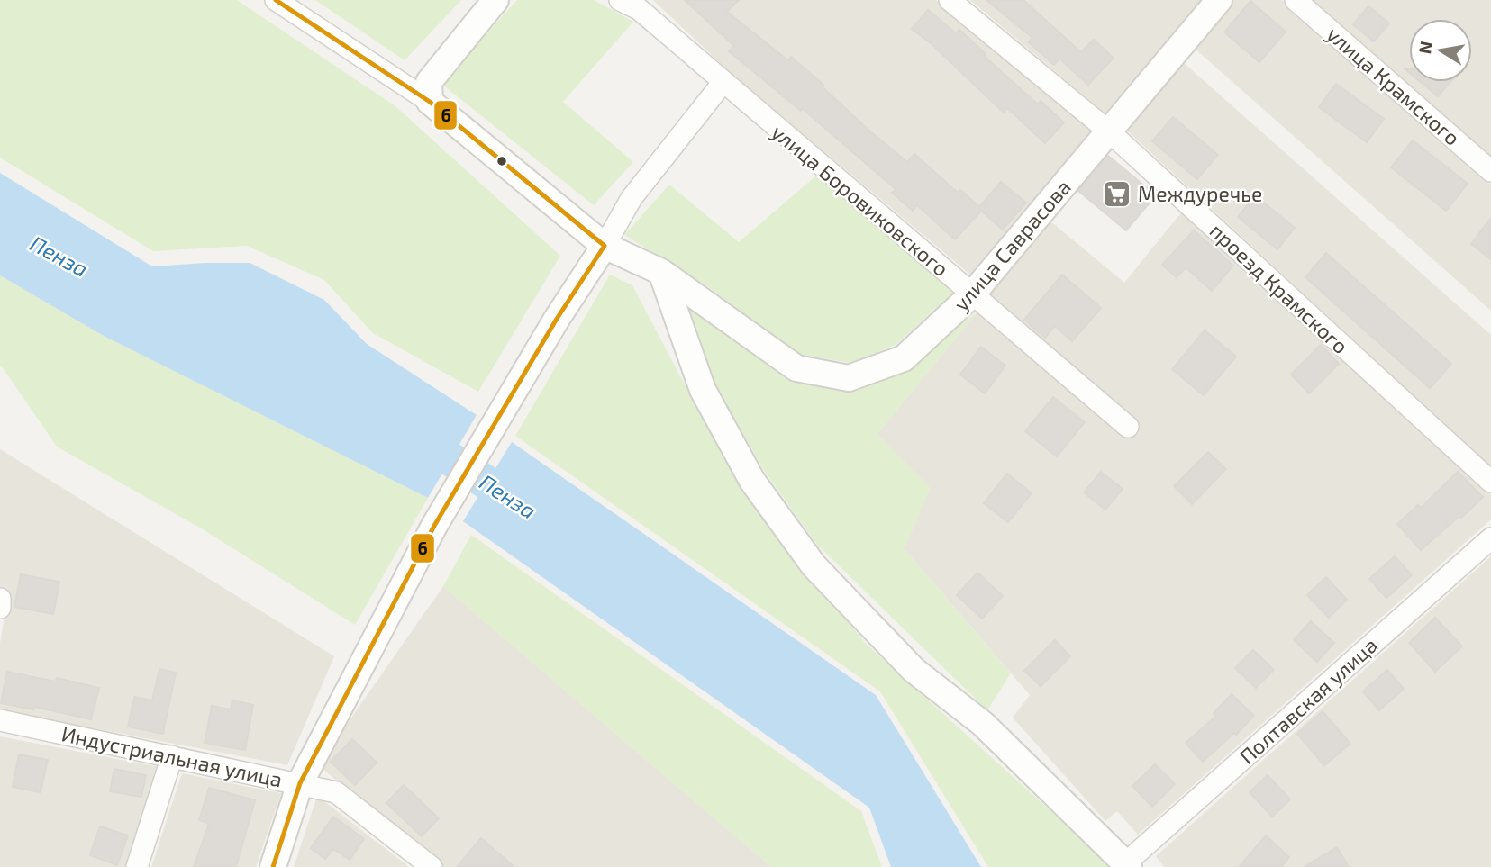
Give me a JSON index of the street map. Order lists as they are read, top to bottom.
{
  "streets": {
    "street": [
      "улица Крамского",
      "улица Боровиковского",
      "улица Саврасова",
      "проезд Крамского",
      "Полтавская улица",
      "Индустриальная улица"
    ]
  },
  "crossings": [
    ["улица Боровиковского", "улица Саврасова"],
    ["улица Саврасова", "проезд Крамского"]
  ],
  "water": ["Пенза"],
  "places": {
    "supermarket": ["Междуречье"]
  },
  "lines": ["transit line 6"],
  "north": "left"
}
